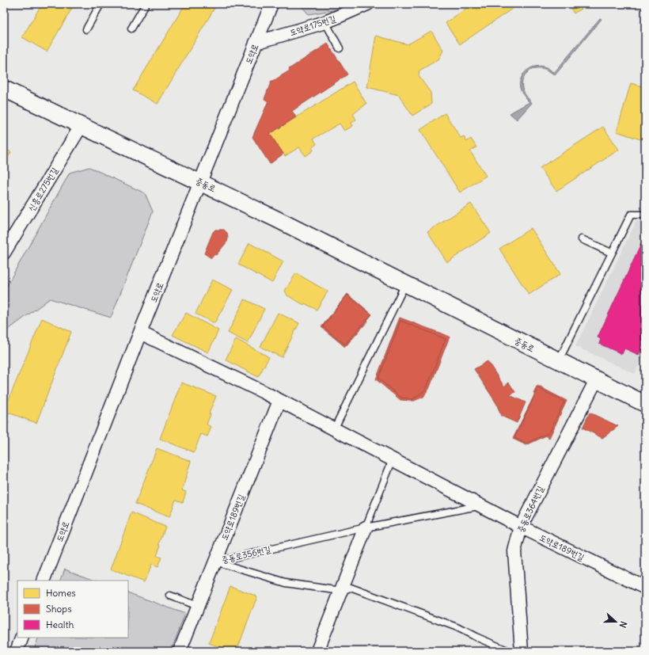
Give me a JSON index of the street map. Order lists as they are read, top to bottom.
{
  "streets": {
    "street": [
      "도약로175번길",
      "도약로",
      "중동로",
      "신흥로275번길",
      "중동로364번길",
      "도약로189번길"
    ],
    "lane": ["중동로356번길"]
  },
  "crossings": [
    ["도약로175번길", "도약로"],
    ["도약로", "중동로"],
    ["도약로", "도약로189번길"],
    ["중동로", "신흥로275번길"],
    ["중동로", "중동로364번길"],
    ["중동로364번길", "도약로189번길"],
    ["도약로189번길", "중동로356번길"]
  ],
  "legend": ["Homes", "Shops", "Health"],
  "north": "right"
}
